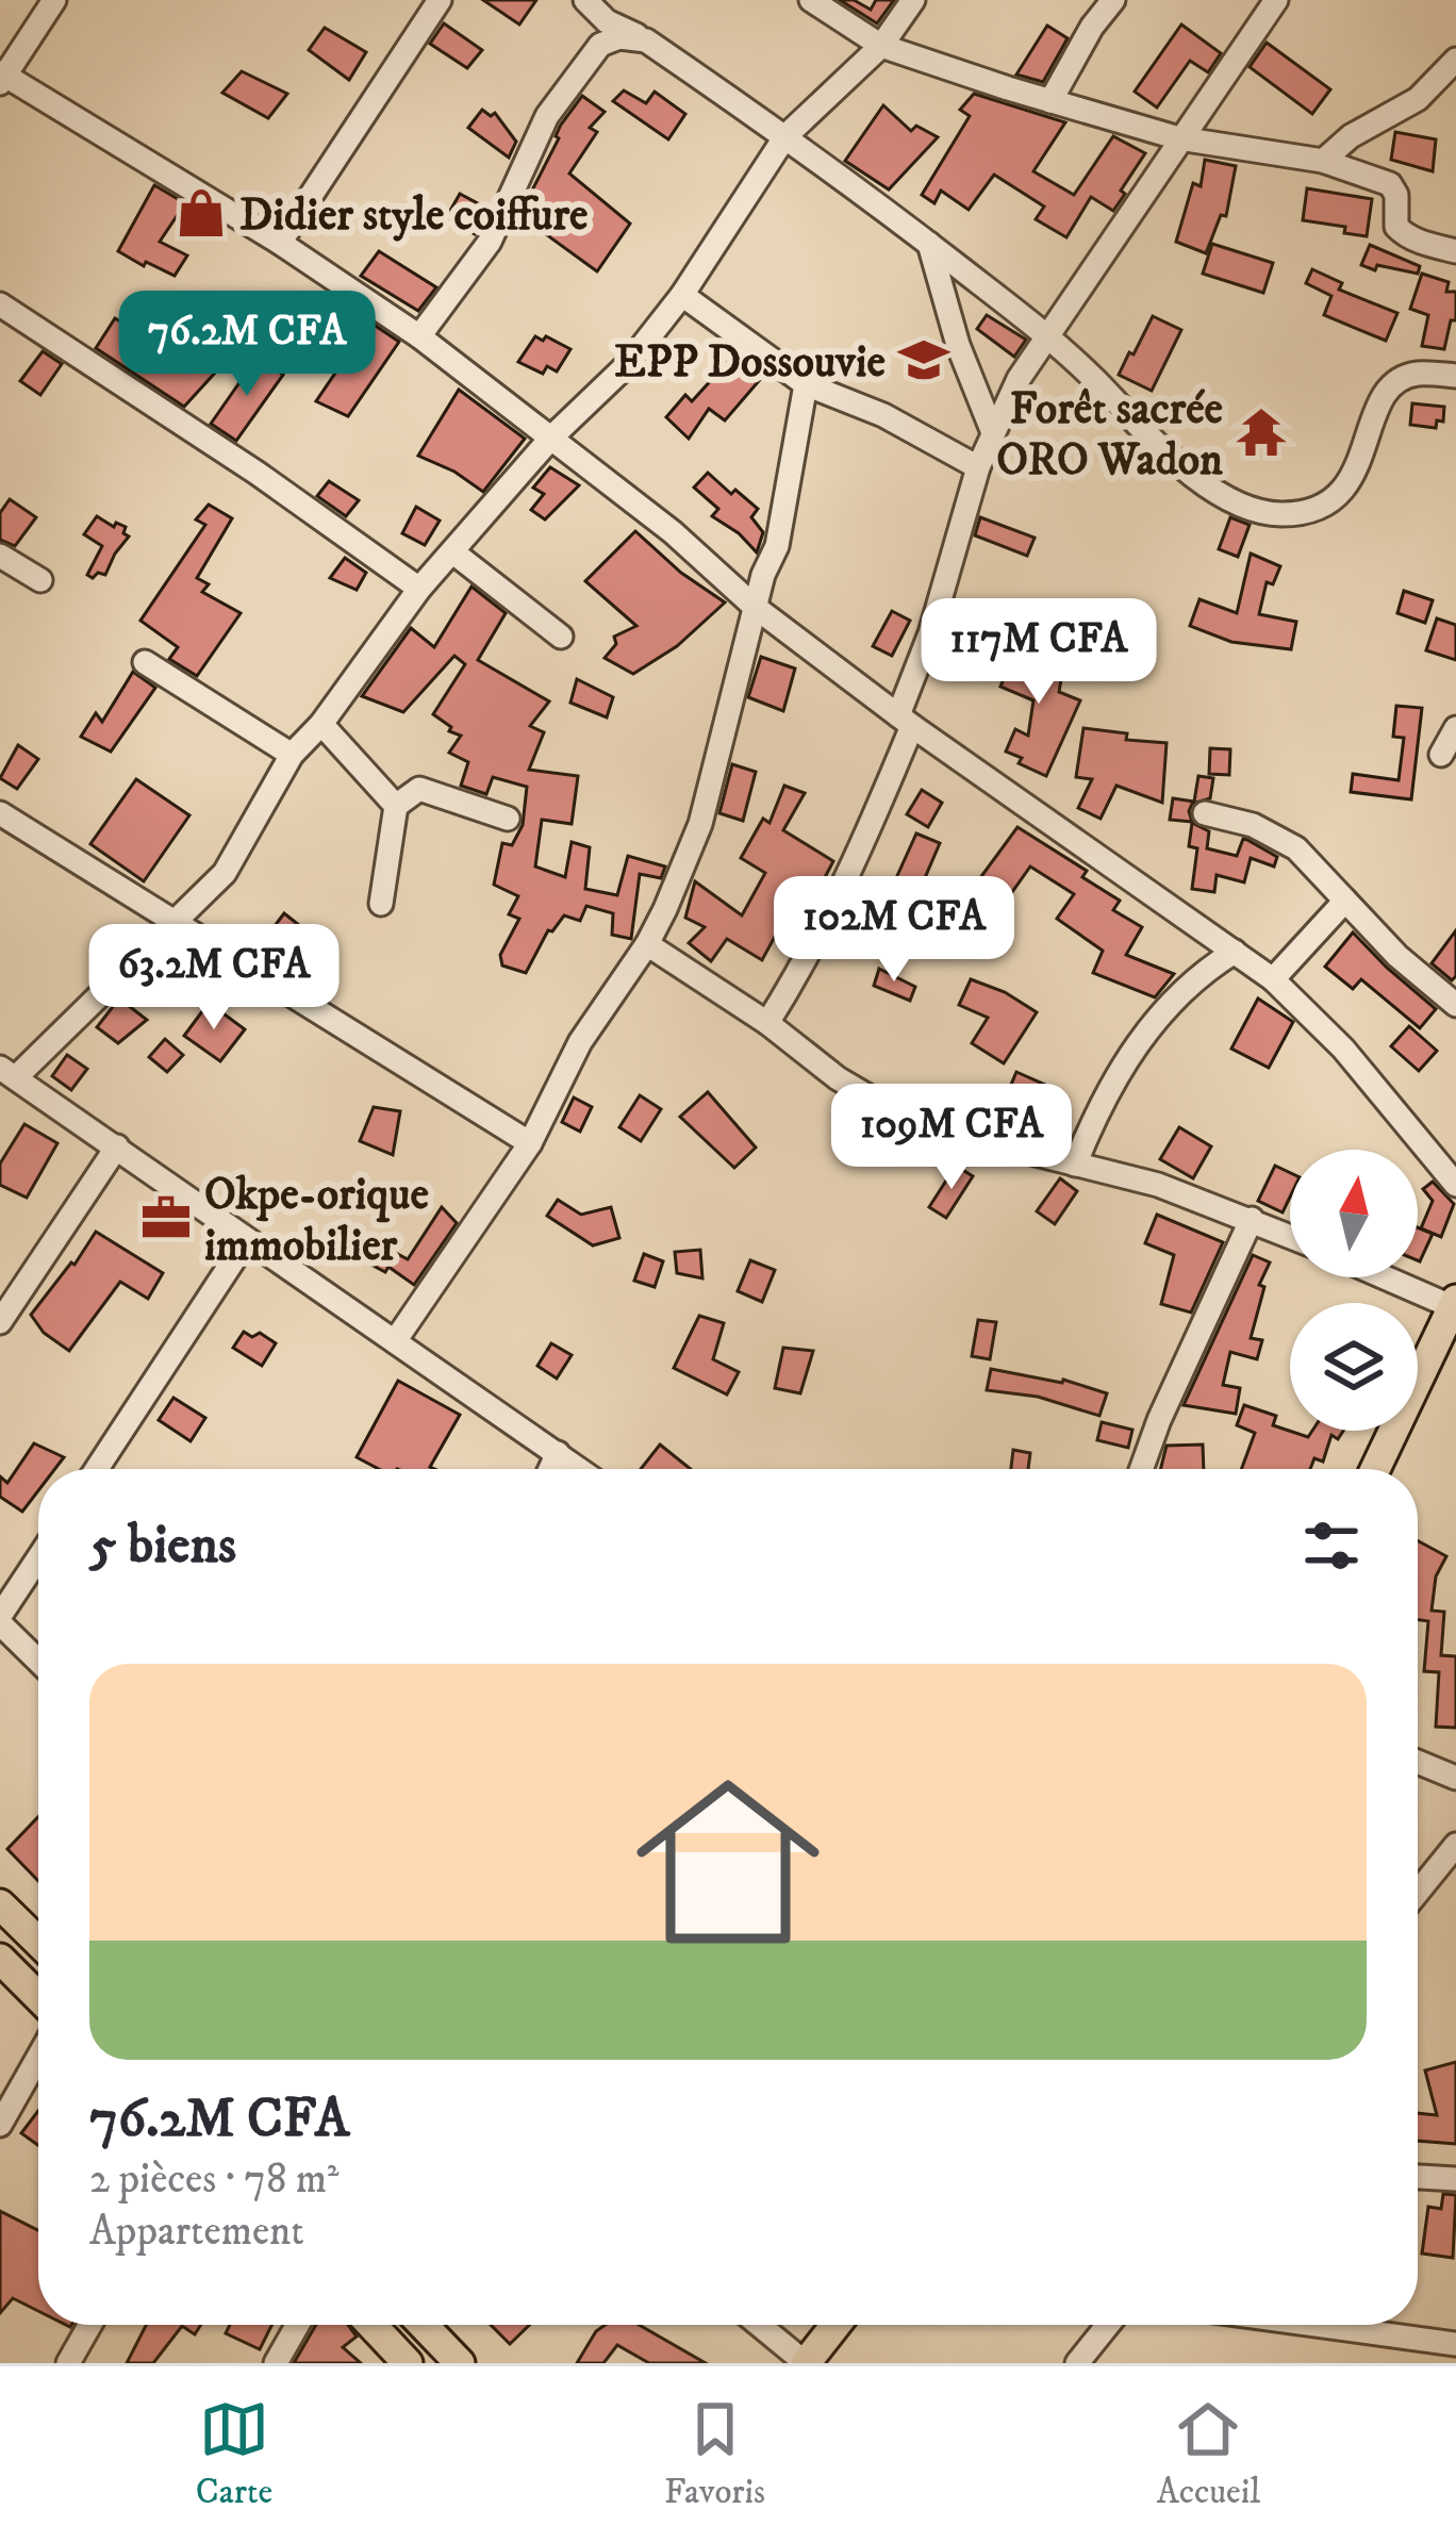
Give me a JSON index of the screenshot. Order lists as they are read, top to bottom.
{
  "places": {
    "shop": ["Didier style coiffure"],
    "school or university": ["EPP Dossouvie"],
    "temple": ["Forêt sacrée ORO Wadon"],
    "office": ["Okpe-orique immobilier"]
  },
  "north": "top",
  "page": {
    "price": [
      "76.2M CFA",
      "117M CFA",
      "102M CFA",
      "63.2M CFA",
      "109M CFA"
    ],
    "heading": "5 biens",
    "list": [
      {
        "name": "76.2M CFA",
        "note": "2 pièces · 78 m² · Appartement"
      }
    ],
    "tabs": ["Carte", "Favoris", "Accueil"]
  }
}
